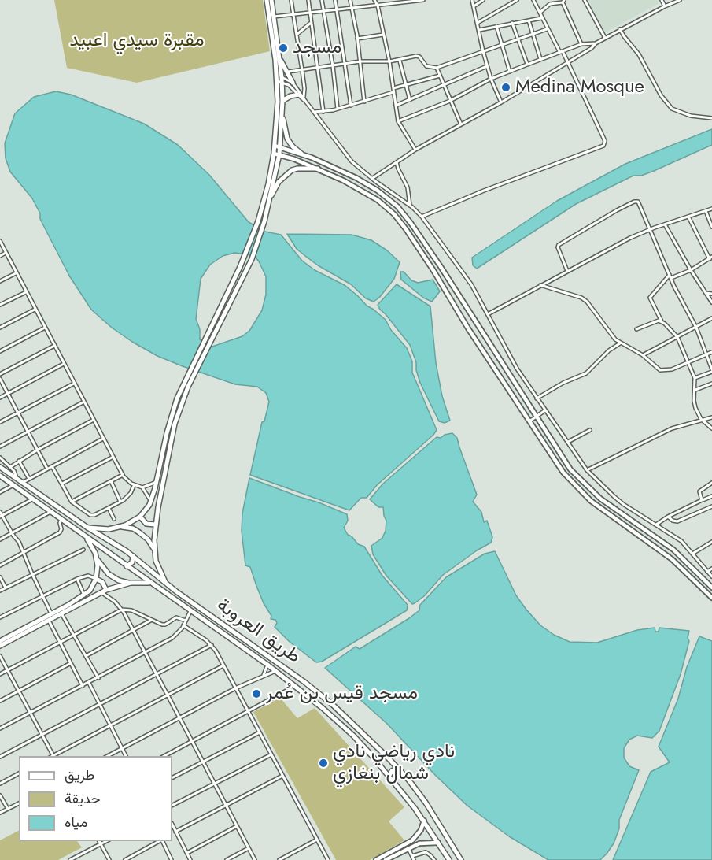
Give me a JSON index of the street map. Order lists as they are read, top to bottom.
{
  "streets": {
    "main road": ["طريق العروبة"]
  },
  "parks": ["مقبرة سيدي اعبيد"],
  "places": [
    "مسجد",
    "Medina Mosque",
    "مسجد قيس بن عُمر",
    "نادي رياضي نادي شمال بنغازي"
  ],
  "legend": ["طريق", "حديقة", "مياه"]
}
